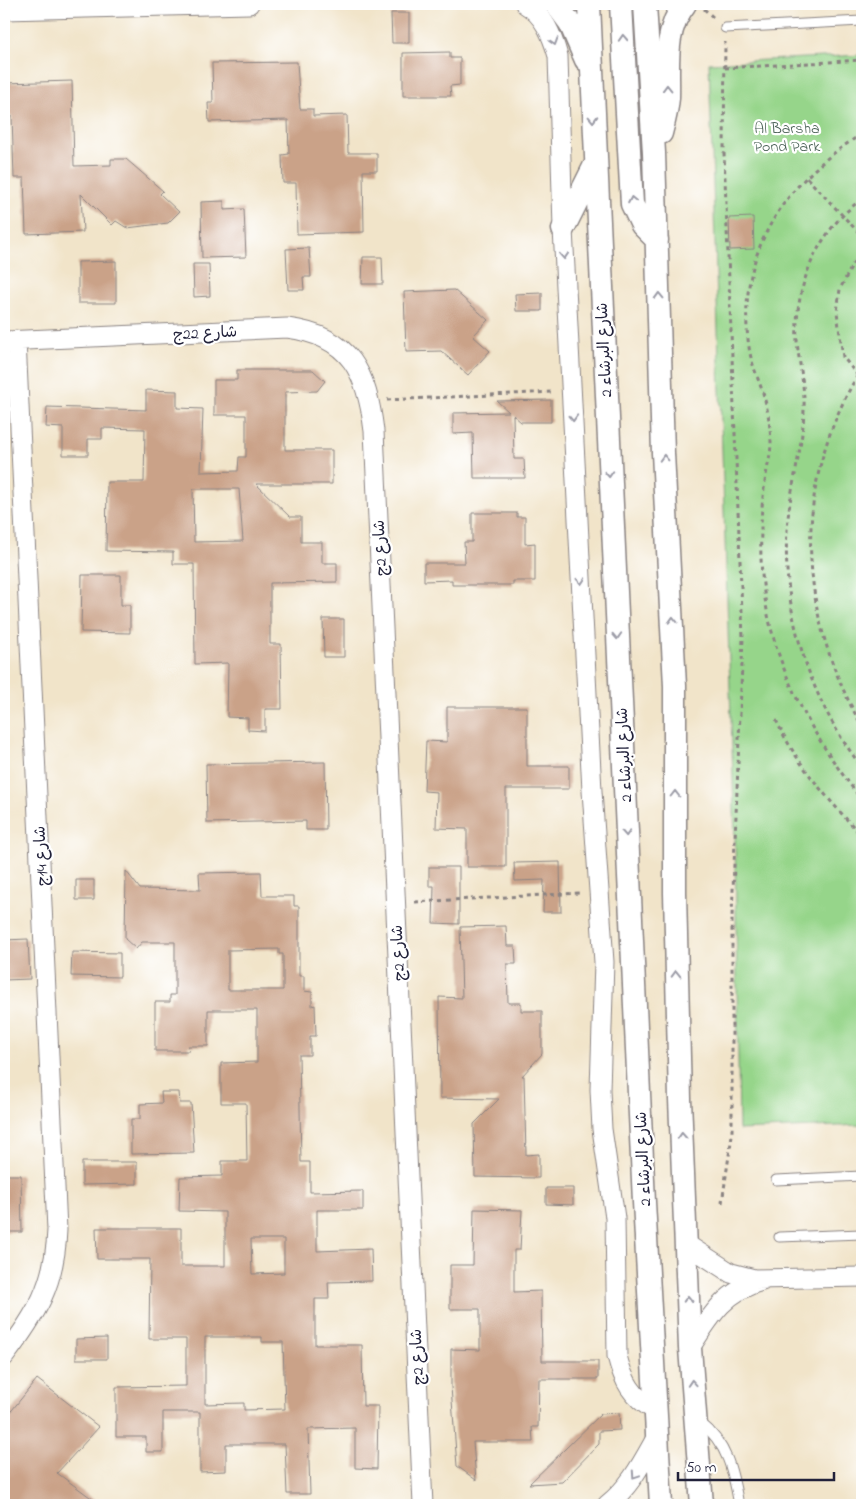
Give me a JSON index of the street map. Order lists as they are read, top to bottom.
{
  "streets": {
    "street": [
      "شارع 22ج",
      "شارع البرشاء 2",
      "شارع 2ج",
      "شارع 14ج"
    ]
  },
  "crossings": [
    ["شارع 22ج", "شارع 2ج"],
    ["شارع 22ج", "شارع 14ج"]
  ],
  "parks": ["Al Barsha Pond Park"],
  "scale_bar": "50 m"
}
